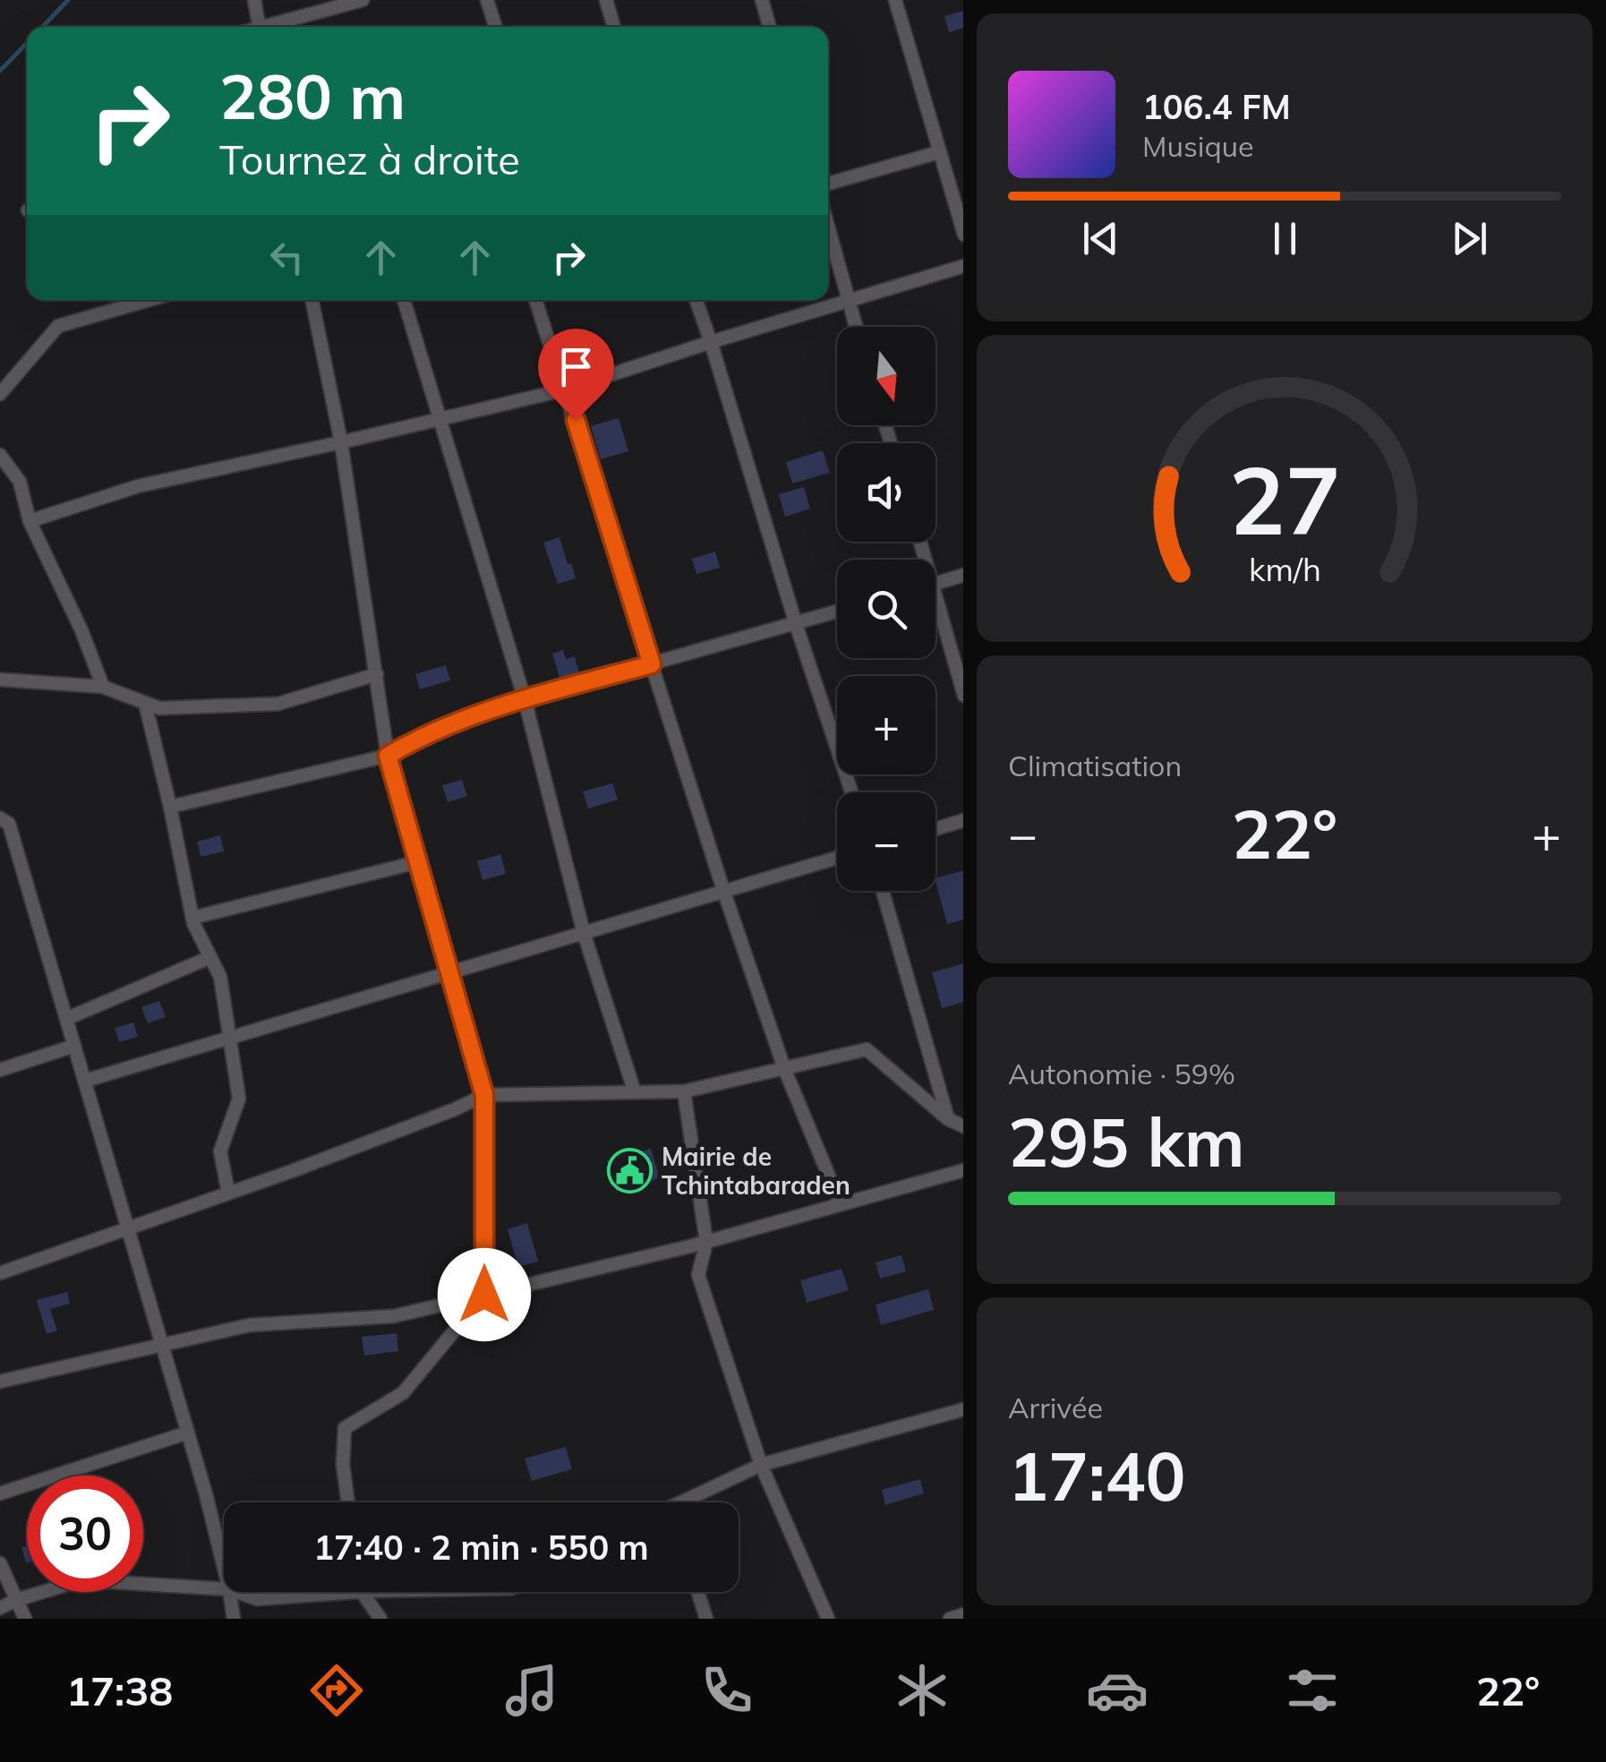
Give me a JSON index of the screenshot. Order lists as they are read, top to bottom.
{
  "places": {
    "public building": ["Mairie de Tchintabaraden"]
  },
  "north": "bottom",
  "page": {
    "turn": ["280 m", "Tournez à droite"],
    "song": ["106.4 FM", "Musique"],
    "map_buttons": ["+", "−"],
    "tile": [
      "Climatisation",
      ["Autonomie · 59%", "295 km"],
      ["Arrivée", "17:40"]
    ],
    "heat": ["−", "22°", "+"],
    "limit": "30",
    "trip": "17:40 · 2 min · 550 m",
    "tabs": ["17:38", "22°"],
    "gauge": ["27", "km/h"]
  }
}
